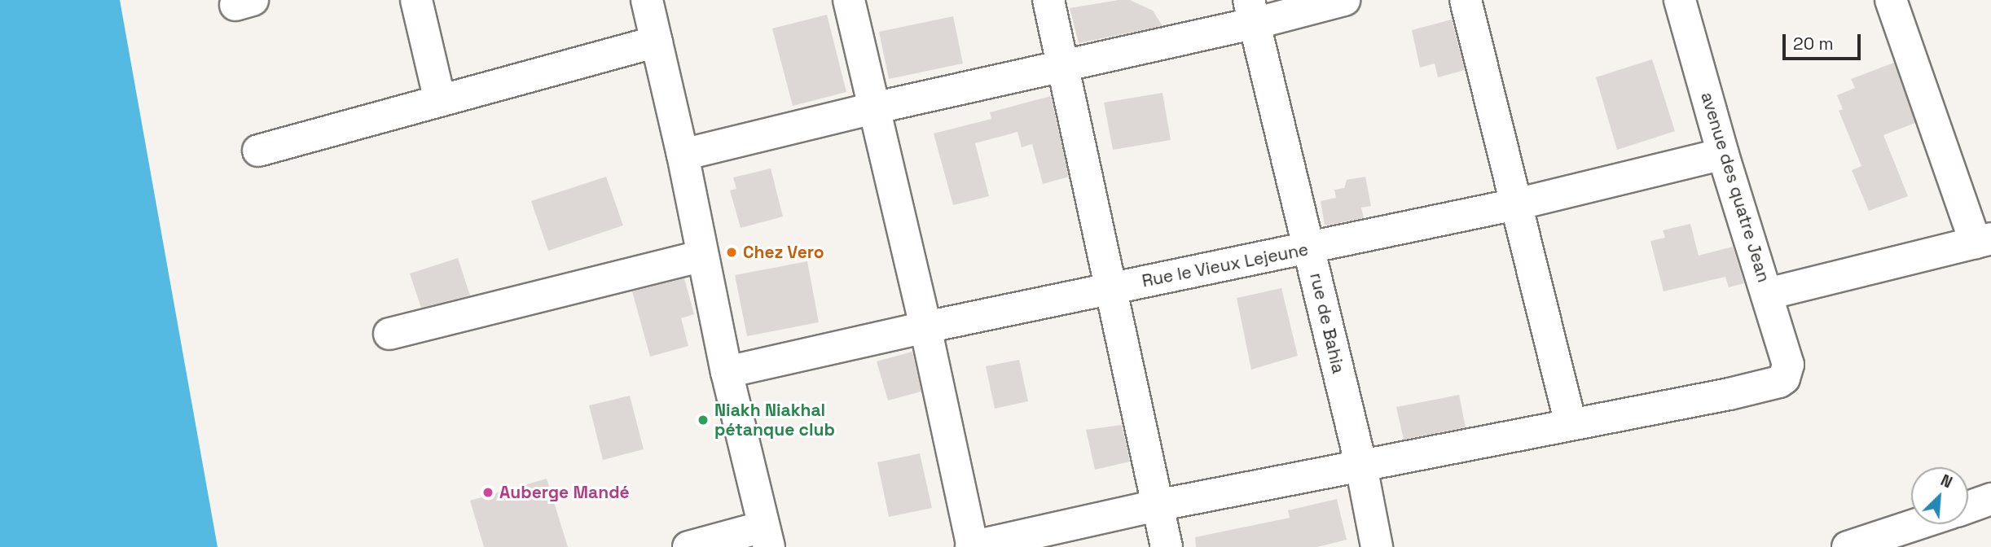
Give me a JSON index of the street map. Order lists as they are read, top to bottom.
{
  "streets": {
    "street": ["avenue des quatre Jean", "Rue le Vieux Lejeune", "rue de Bahia"]
  },
  "crossings": [
    ["avenue des quatre Jean", "Rue le Vieux Lejeune"],
    ["Rue le Vieux Lejeune", "rue de Bahia"]
  ],
  "places": ["Chez Vero", "Niakh Niakhal pétanque club", "Auberge Mandé"],
  "scale_bar": "20 m",
  "north": "top right"
}
